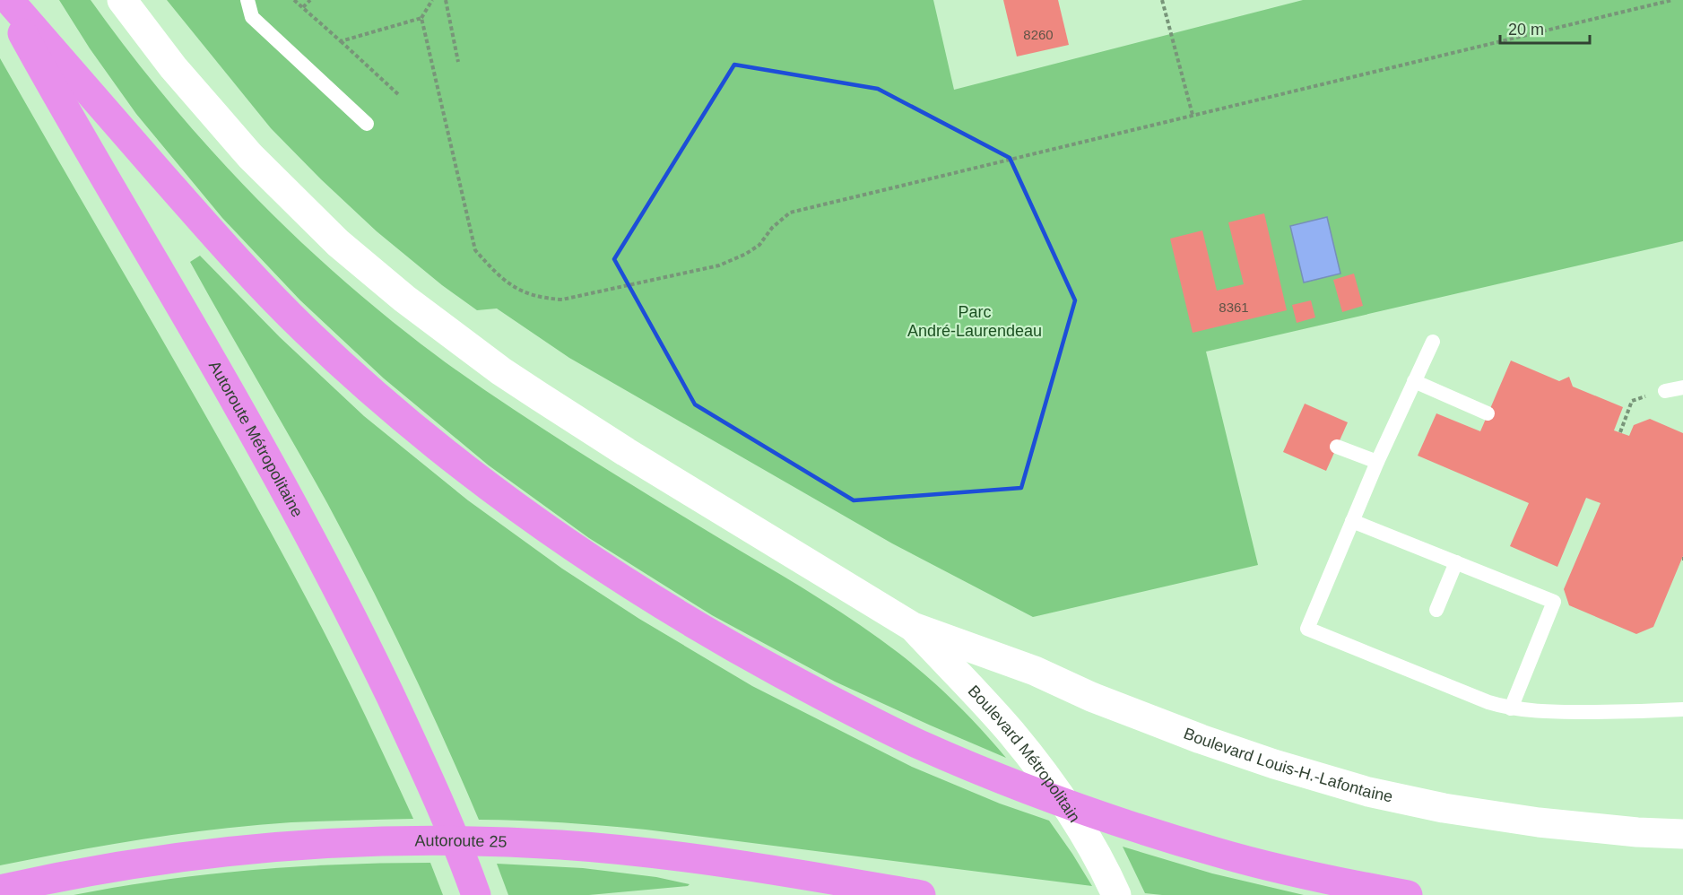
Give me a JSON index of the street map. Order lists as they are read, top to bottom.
{
  "streets": {
    "highway": ["Autoroute Métropolitaine", "Autoroute 25"],
    "main road": ["Boulevard Métropolitain", "Boulevard Louis-H.-Lafontaine"]
  },
  "crossings": [
    ["Boulevard Métropolitain", "Boulevard Louis-H.-Lafontaine"]
  ],
  "parks": ["Parc André-Laurendeau"],
  "house_numbers": ["8260", "8361"],
  "scale_bar": "20 m"
}
